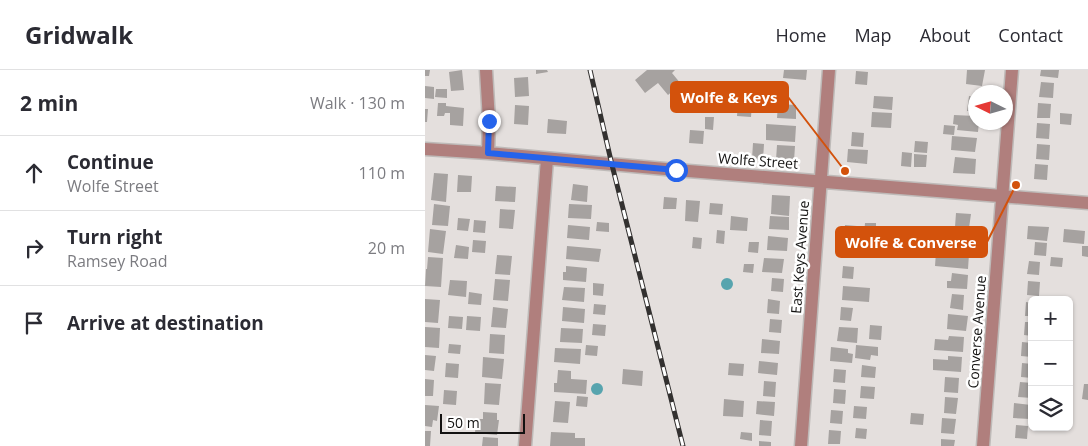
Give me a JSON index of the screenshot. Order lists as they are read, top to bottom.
{
  "streets": {
    "street": ["Wolfe Street", "East Keys Avenue", "Converse Avenue"]
  },
  "crossings": [
    ["Wolfe Street", "East Keys Avenue"],
    ["Wolfe Street", "Converse Avenue"]
  ],
  "places": ["Wolfe & Keys", "Wolfe & Converse"],
  "scale_bar": "50 m",
  "north": "left",
  "page": {
    "header": "Gridwalk",
    "nav": [
      "Home",
      "Map",
      "About",
      "Contact"
    ],
    "heading": ["2 min", "Walk · 130 m"],
    "list": [
      ["Continue", "Wolfe Street", "110 m"],
      ["Turn right", "Ramsey Road", "20 m"],
      "Arrive at destination"
    ],
    "map_buttons": ["+", "−"],
    "scale": "50 m"
  }
}
